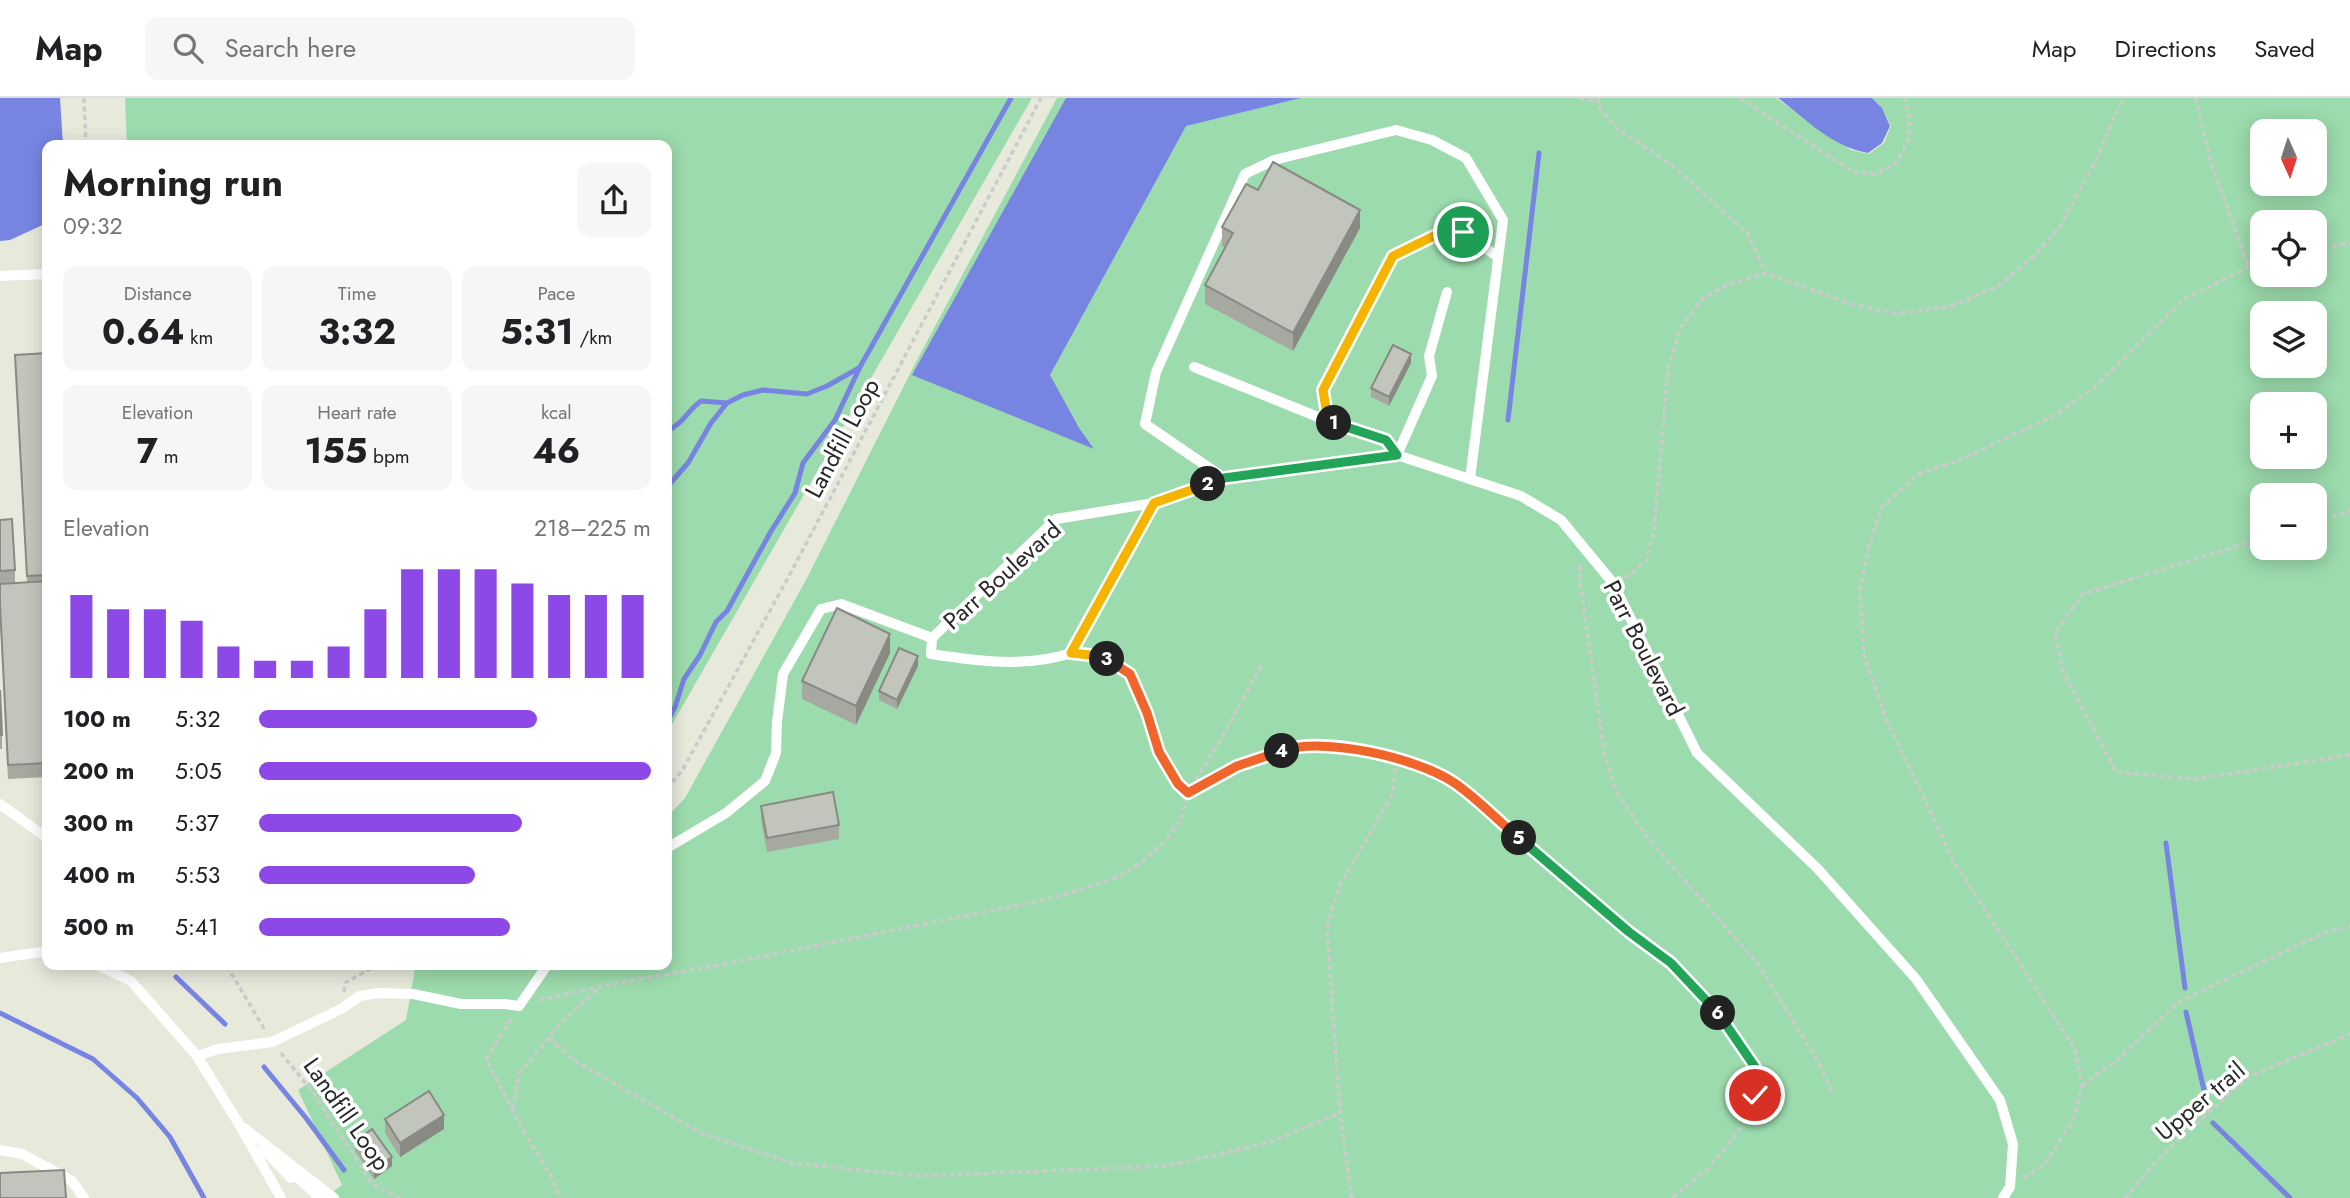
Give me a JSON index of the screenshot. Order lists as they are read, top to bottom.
{
  "streets": {
    "lane": ["Parr Boulevard"],
    "path": ["Landfill Loop", "Upper trail"]
  },
  "north": "bottom",
  "page": {
    "header": "Map",
    "search": "Search here",
    "nav": ["Map", "Directions", "Saved"],
    "map_buttons": ["+", "−"],
    "heading": ["Morning run", "09:32"],
    "stats": [
      ["Distance", "0.64 km"],
      ["Time", "3:32"],
      ["Pace", "5:31 /km"],
      ["Elevation", "7 m"],
      ["Heart rate", "155 bpm"],
      ["kcal", "46"]
    ],
    "pins": [
      "1",
      "2",
      "3",
      "4",
      "5",
      "6"
    ],
    "chart": ["Elevation", "218–225 m"],
    "list": [
      {
        "name": "100 m",
        "note": "5:32"
      },
      {
        "name": "200 m",
        "note": "5:05"
      },
      {
        "name": "300 m",
        "note": "5:37"
      },
      {
        "name": "400 m",
        "note": "5:53"
      },
      {
        "name": "500 m",
        "note": "5:41"
      }
    ]
  }
}
